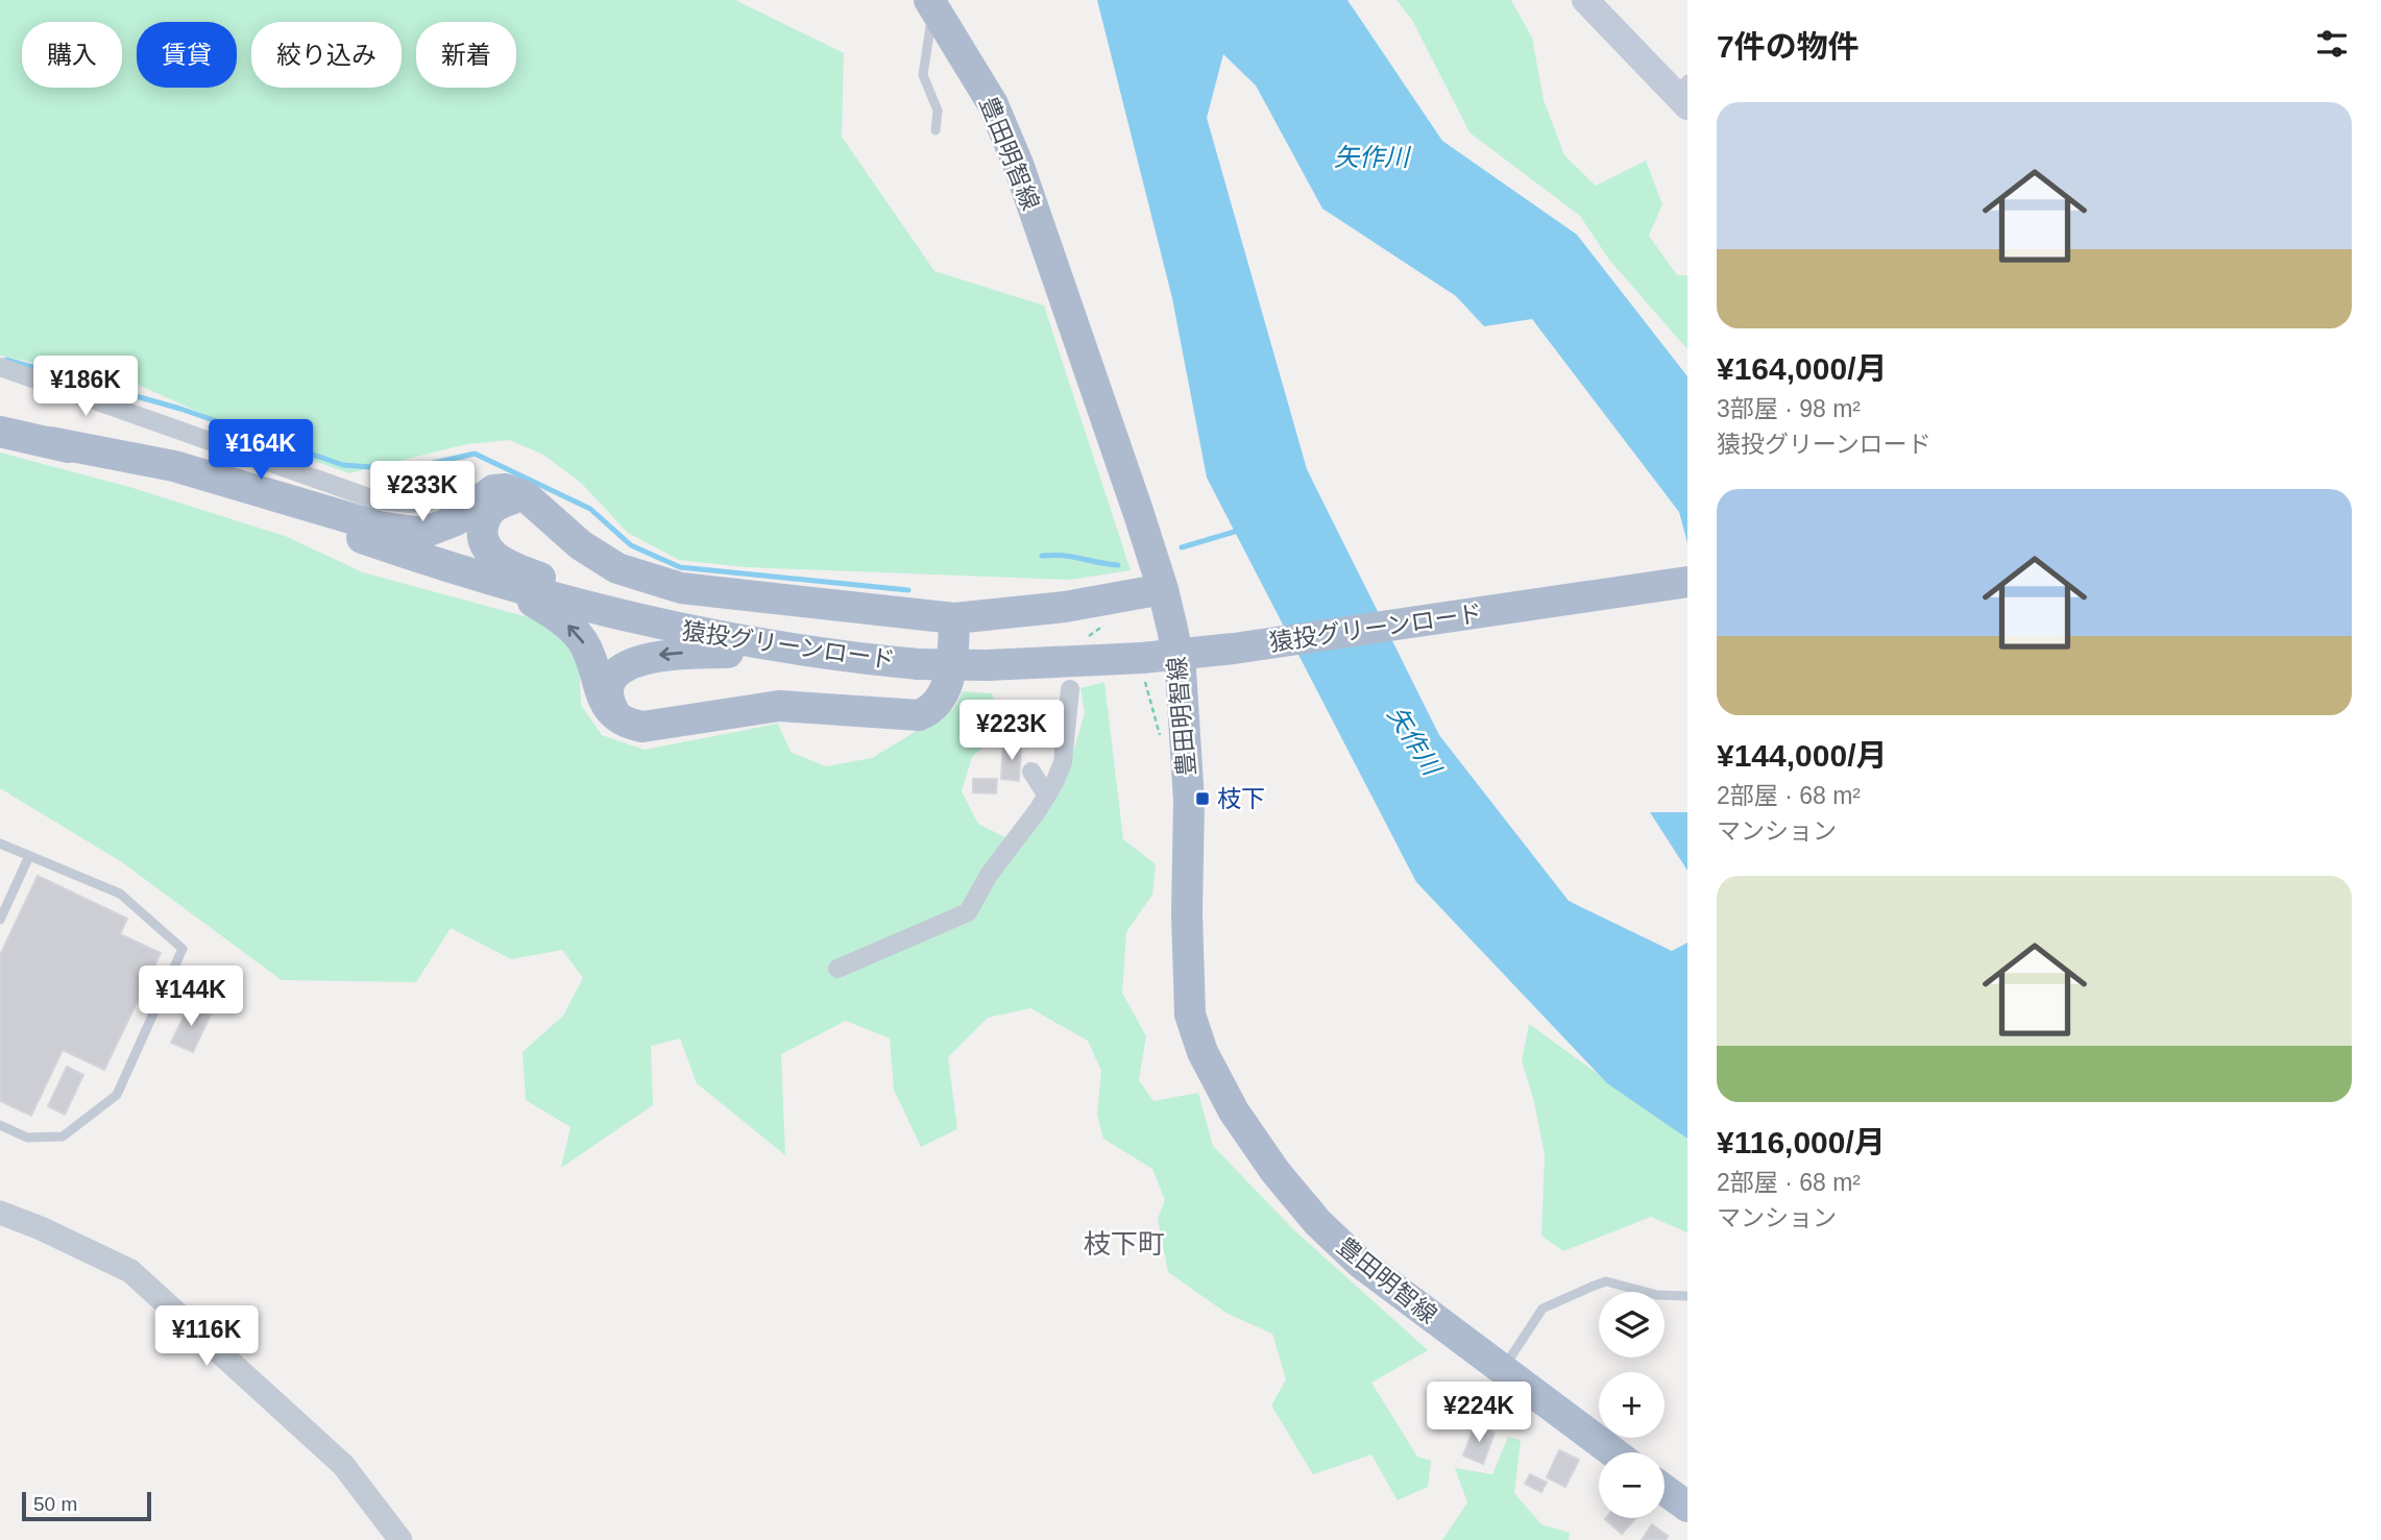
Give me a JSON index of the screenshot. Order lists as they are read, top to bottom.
{
  "streets": {
    "main road": ["豊田明智線", "猿投グリーンロード"]
  },
  "districts": ["枝下町"],
  "water": ["矢作川"],
  "places": {
    "transit": ["枝下"]
  },
  "scale_bar": "50 m",
  "page": {
    "heading": "7件の物件",
    "chip": [
      "購入",
      "賃貸",
      "絞り込み",
      "新着"
    ],
    "list": [
      {
        "name": "¥164,000/月",
        "note": "3部屋 · 98 m² · 猿投グリーンロード"
      },
      {
        "name": "¥144,000/月",
        "note": "2部屋 · 68 m² · マンション"
      },
      {
        "name": "¥116,000/月",
        "note": "2部屋 · 68 m² · マンション"
      }
    ],
    "price": [
      "¥186K",
      "¥164K",
      "¥233K",
      "¥223K",
      "¥144K",
      "¥116K",
      "¥224K"
    ],
    "map_buttons": ["+", "−"],
    "scale": "50 m"
  }
}
